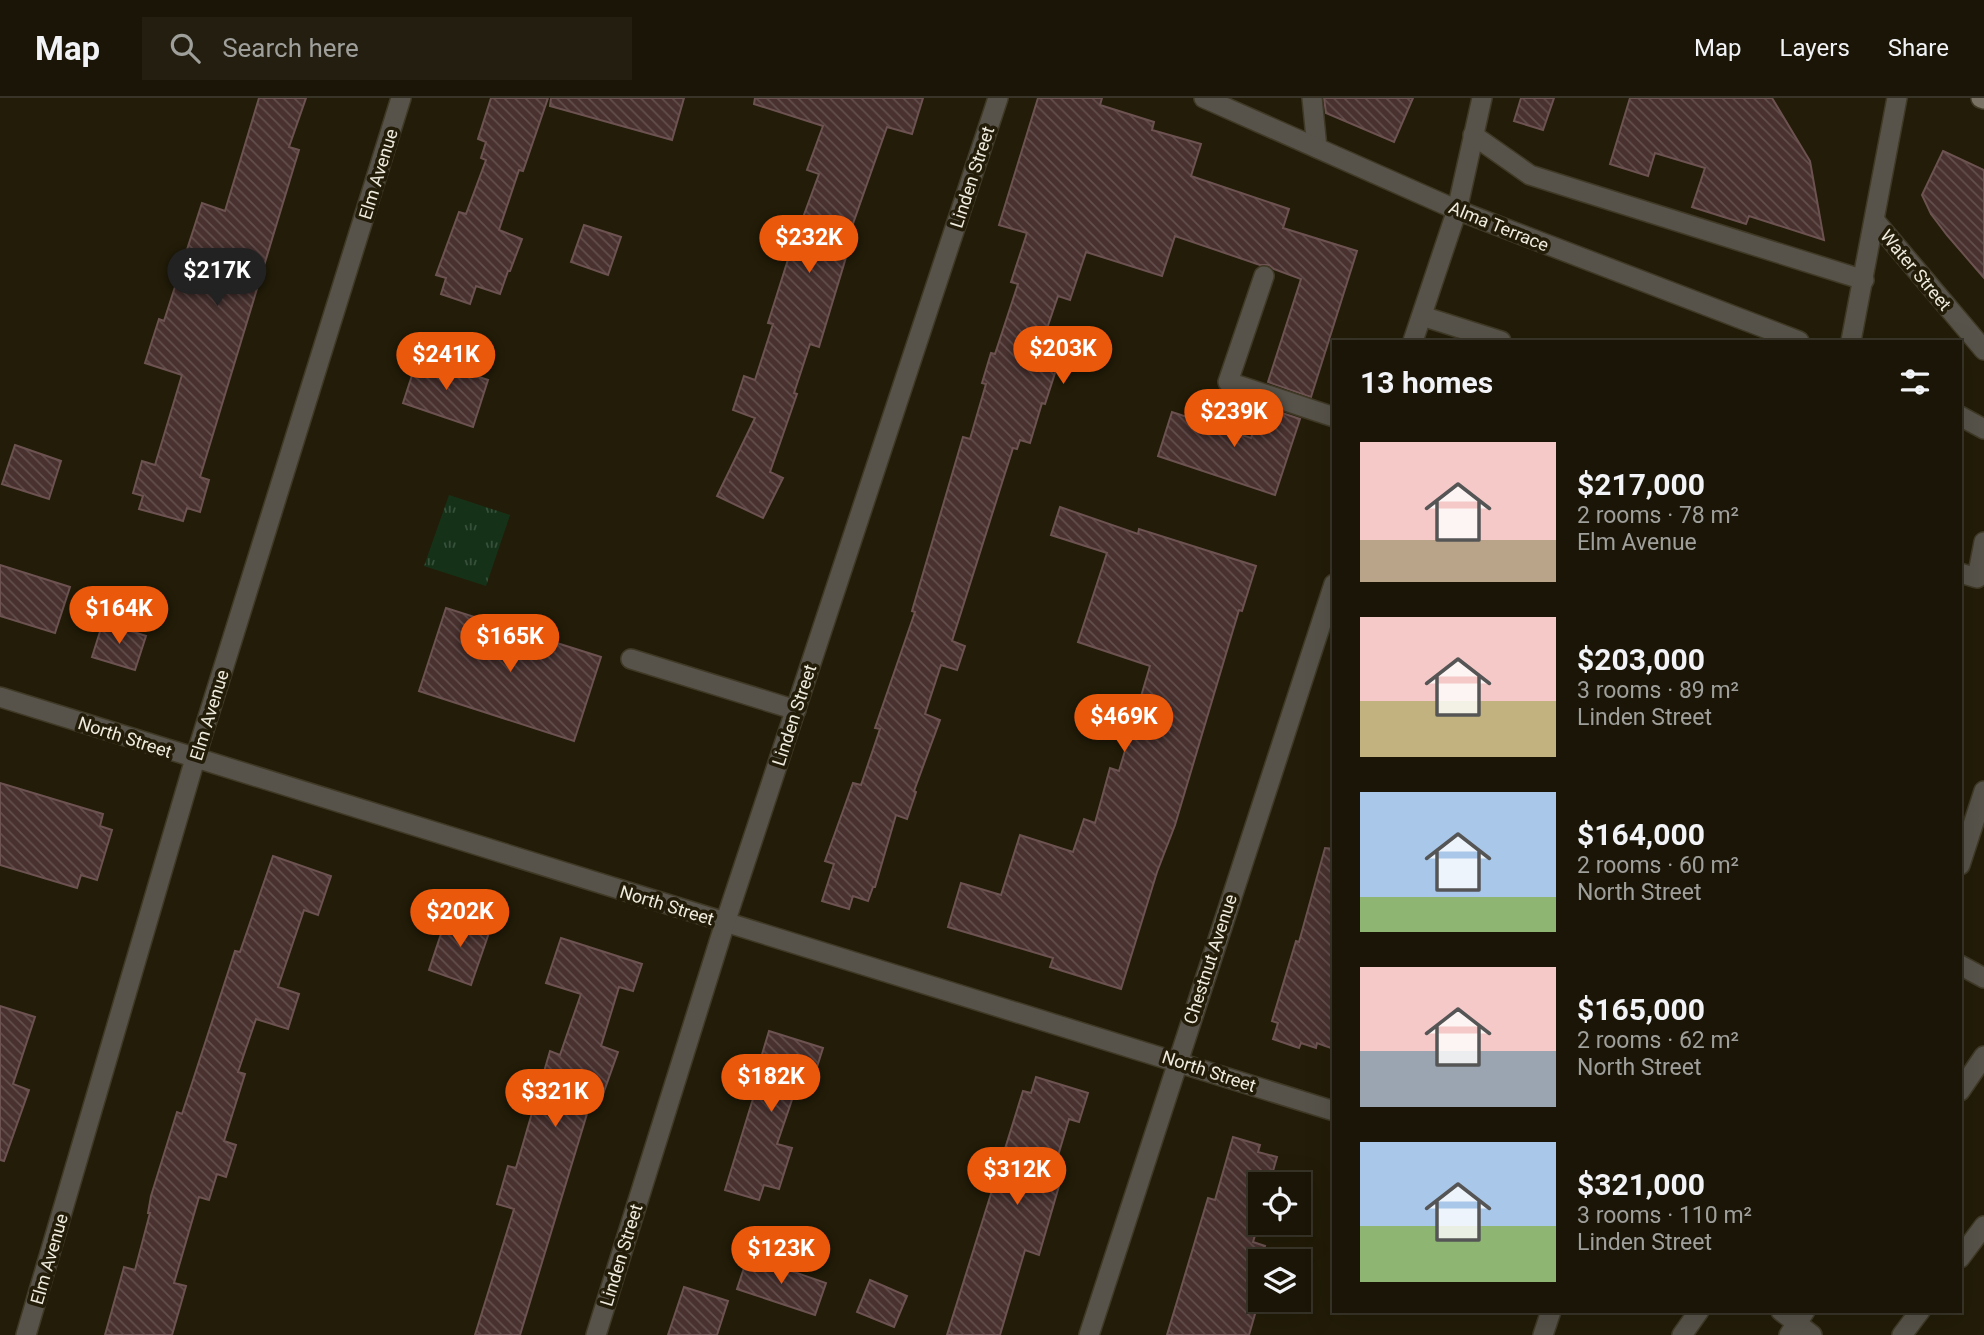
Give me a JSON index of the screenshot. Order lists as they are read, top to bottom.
{
  "streets": {
    "street": [
      "Elm Avenue",
      "Linden Street",
      "Alma Terrace",
      "Water Street",
      "North Street",
      "Chestnut Avenue"
    ]
  },
  "crossings": [
    ["Elm Avenue", "North Street"],
    ["Linden Street", "North Street"],
    ["North Street", "Chestnut Avenue"]
  ],
  "page": {
    "header": "Map",
    "search": "Search here",
    "nav": ["Map", "Layers", "Share"],
    "price": [
      "$232K",
      "$217K",
      "$203K",
      "$241K",
      "$239K",
      "$164K",
      "$165K",
      "$469K",
      "$202K",
      "$182K",
      "$321K",
      "$312K",
      "$123K"
    ],
    "heading": "13 homes",
    "list": [
      {
        "name": "$217,000",
        "note": "2 rooms · 78 m² · Elm Avenue"
      },
      {
        "name": "$203,000",
        "note": "3 rooms · 89 m² · Linden Street"
      },
      {
        "name": "$164,000",
        "note": "2 rooms · 60 m² · North Street"
      },
      {
        "name": "$165,000",
        "note": "2 rooms · 62 m² · North Street"
      },
      {
        "name": "$321,000",
        "note": "3 rooms · 110 m² · Linden Street"
      }
    ]
  }
}
